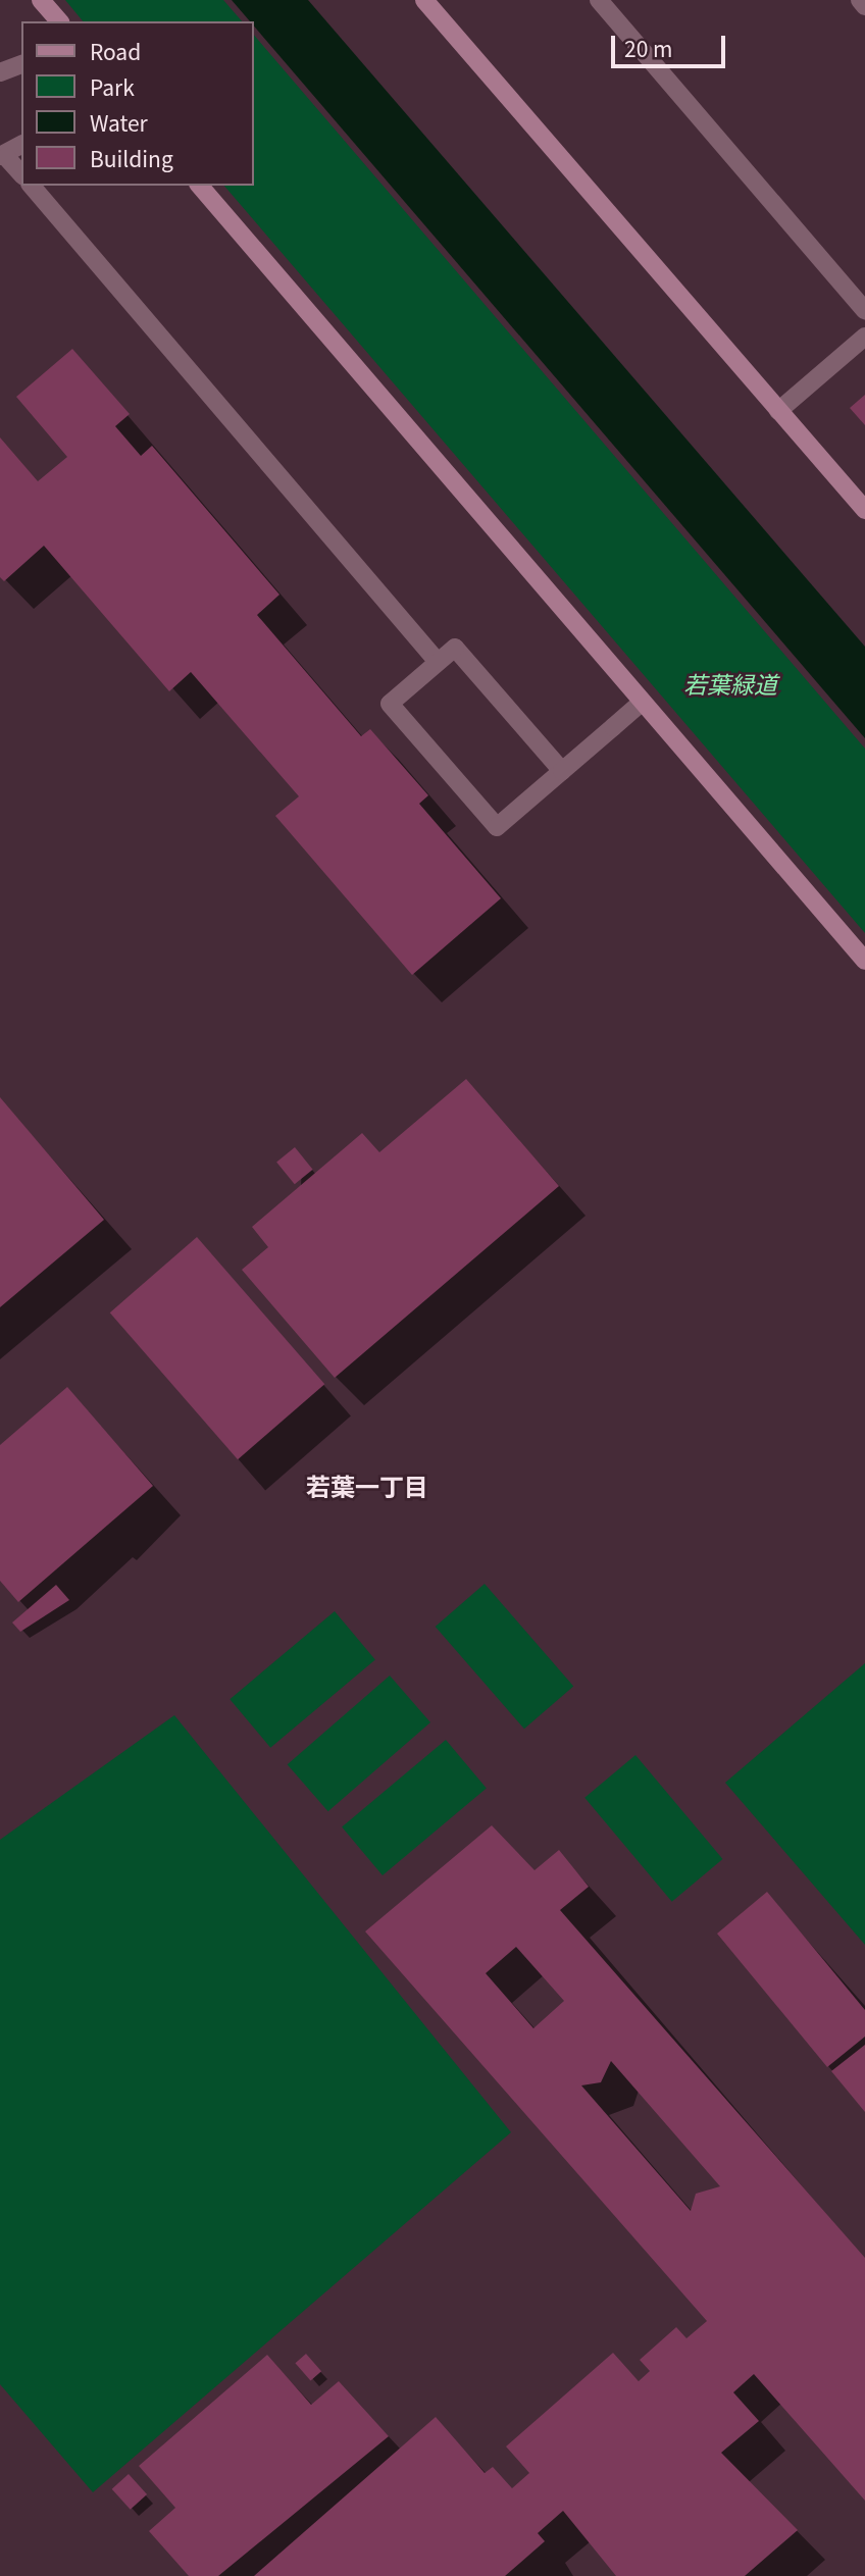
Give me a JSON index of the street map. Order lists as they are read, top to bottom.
{
  "districts": ["若葉一丁目"],
  "parks": ["若葉緑道"],
  "legend": [
    "Road",
    "Park",
    "Water",
    "Building"
  ],
  "scale_bar": "20 m"
}
